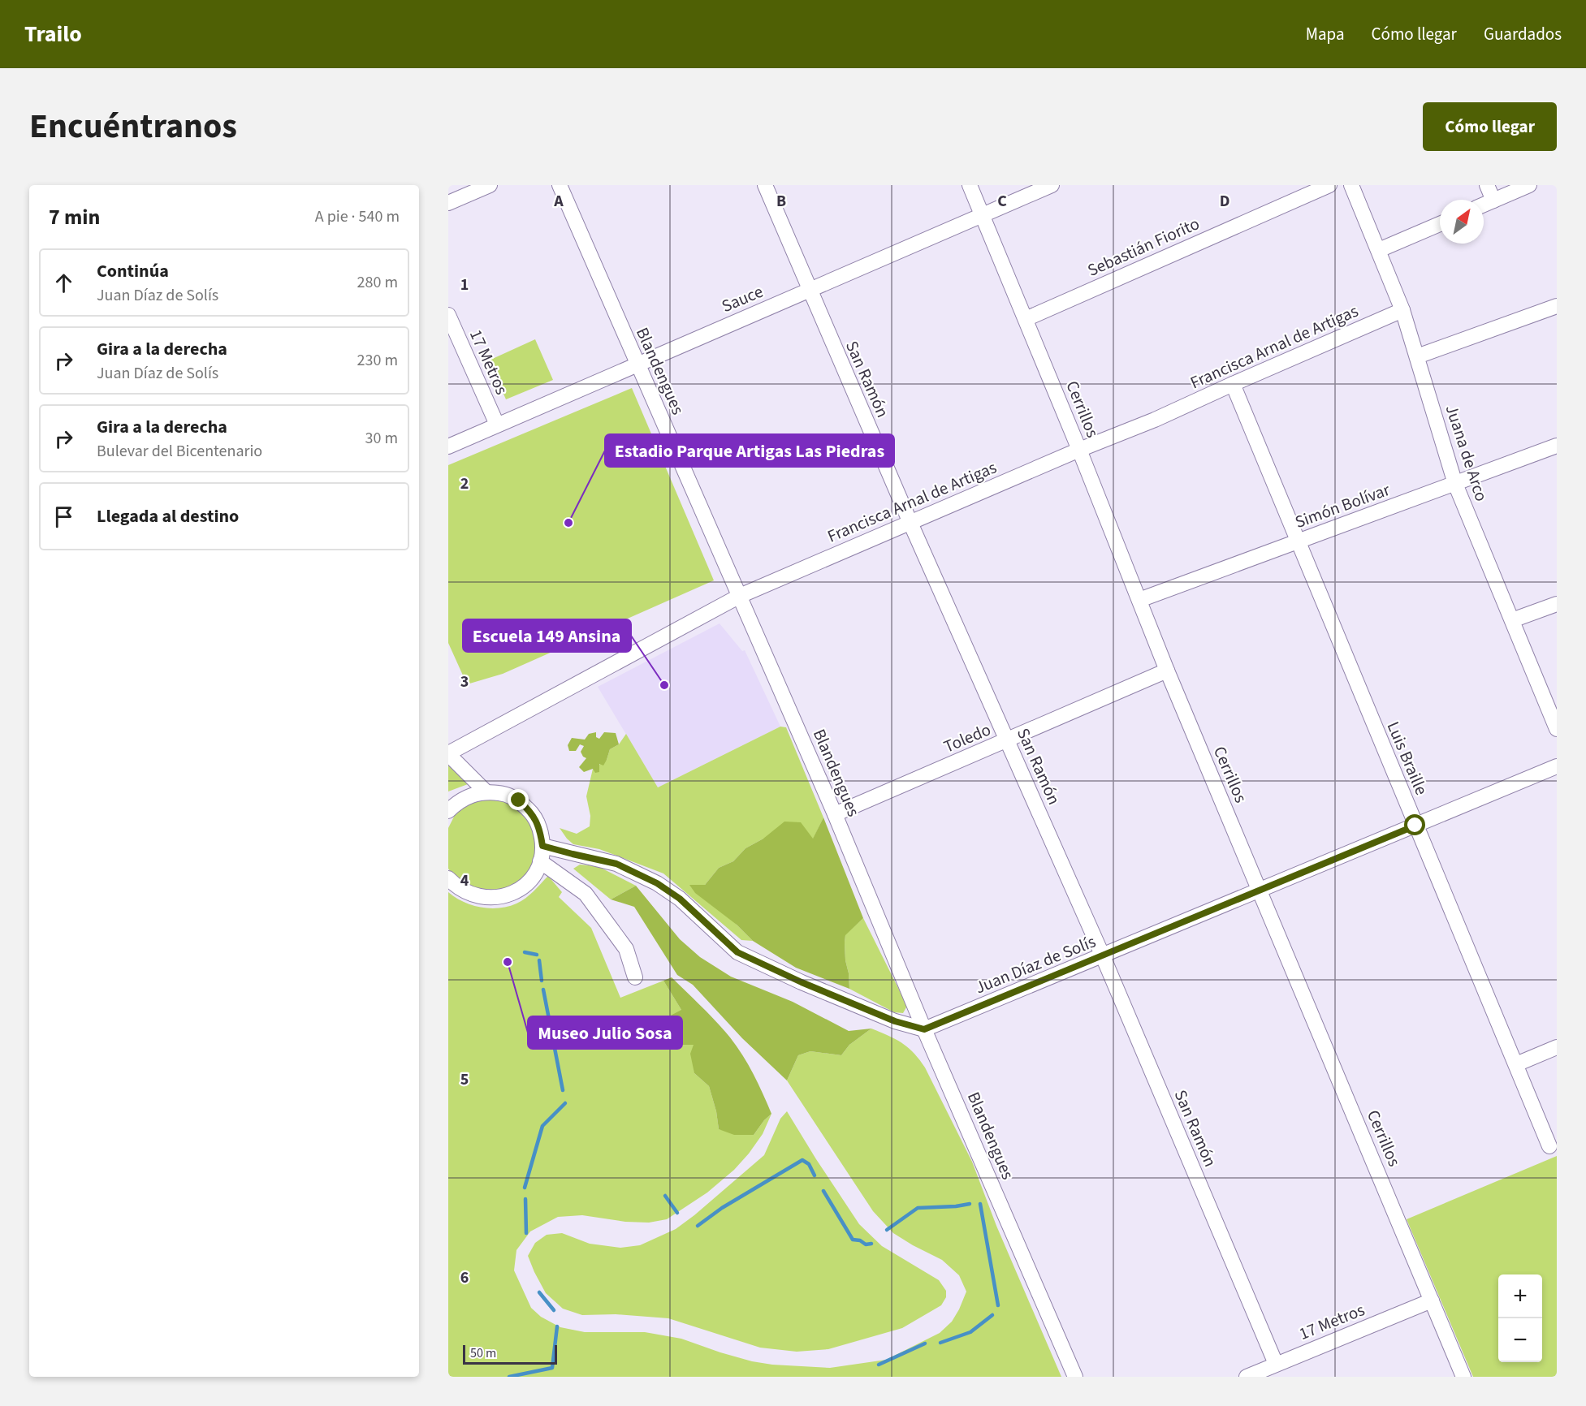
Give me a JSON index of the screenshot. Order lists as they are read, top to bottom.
{
  "streets": {
    "street": [
      "Sebastián Fiorito",
      "Sauce",
      "Francisca Arnal de Artigas",
      "17 Metros",
      "Blandengues",
      "San Ramón",
      "Cerrillos",
      "Juana de Arco",
      "Simón Bolívar",
      "Toledo",
      "Luis Braille",
      "Juan Díaz de Solís"
    ]
  },
  "crossings": [
    ["Sebastián Fiorito", "Cerrillos"],
    ["Sauce", "17 Metros"],
    ["Sauce", "Blandengues"],
    ["Sauce", "San Ramón"],
    ["Sauce", "Cerrillos"],
    ["Francisca Arnal de Artigas", "Blandengues"],
    ["Francisca Arnal de Artigas", "San Ramón"],
    ["Francisca Arnal de Artigas", "Cerrillos"],
    ["Francisca Arnal de Artigas", "Juana de Arco"],
    ["Francisca Arnal de Artigas", "Luis Braille"],
    ["17 Metros", "San Ramón"],
    ["17 Metros", "Cerrillos"],
    ["Blandengues", "Toledo"],
    ["Blandengues", "Juan Díaz de Solís"],
    ["San Ramón", "Toledo"],
    ["San Ramón", "Juan Díaz de Solís"],
    ["Cerrillos", "Simón Bolívar"],
    ["Cerrillos", "Toledo"],
    ["Cerrillos", "Juan Díaz de Solís"],
    ["Juana de Arco", "Simón Bolívar"],
    ["Simón Bolívar", "Luis Braille"],
    ["Luis Braille", "Juan Díaz de Solís"]
  ],
  "places": ["Estadio Parque Artigas Las Piedras", "Escuela 149 Ansina", "Museo Julio Sosa"],
  "scale_bar": "50 m",
  "north": "top right",
  "page": {
    "header": "Trailo",
    "nav": ["Mapa", "Cómo llegar", "Guardados"],
    "title": "Encuéntranos",
    "buttons": "Cómo llegar",
    "heading": ["7 min", "A pie · 540 m"],
    "list": [
      ["Continúa", "Juan Díaz de Solís", "280 m"],
      ["Gira a la derecha", "Juan Díaz de Solís", "230 m"],
      ["Gira a la derecha", "Bulevar del Bicentenario", "30 m"],
      "Llegada al destino"
    ],
    "map_buttons": ["+", "−"],
    "scale": "50 m"
  },
  "grid": {
    "columns": [
      "A",
      "B",
      "C",
      "D"
    ],
    "rows": [
      "1",
      "2",
      "3",
      "4",
      "5",
      "6"
    ]
  }
}
